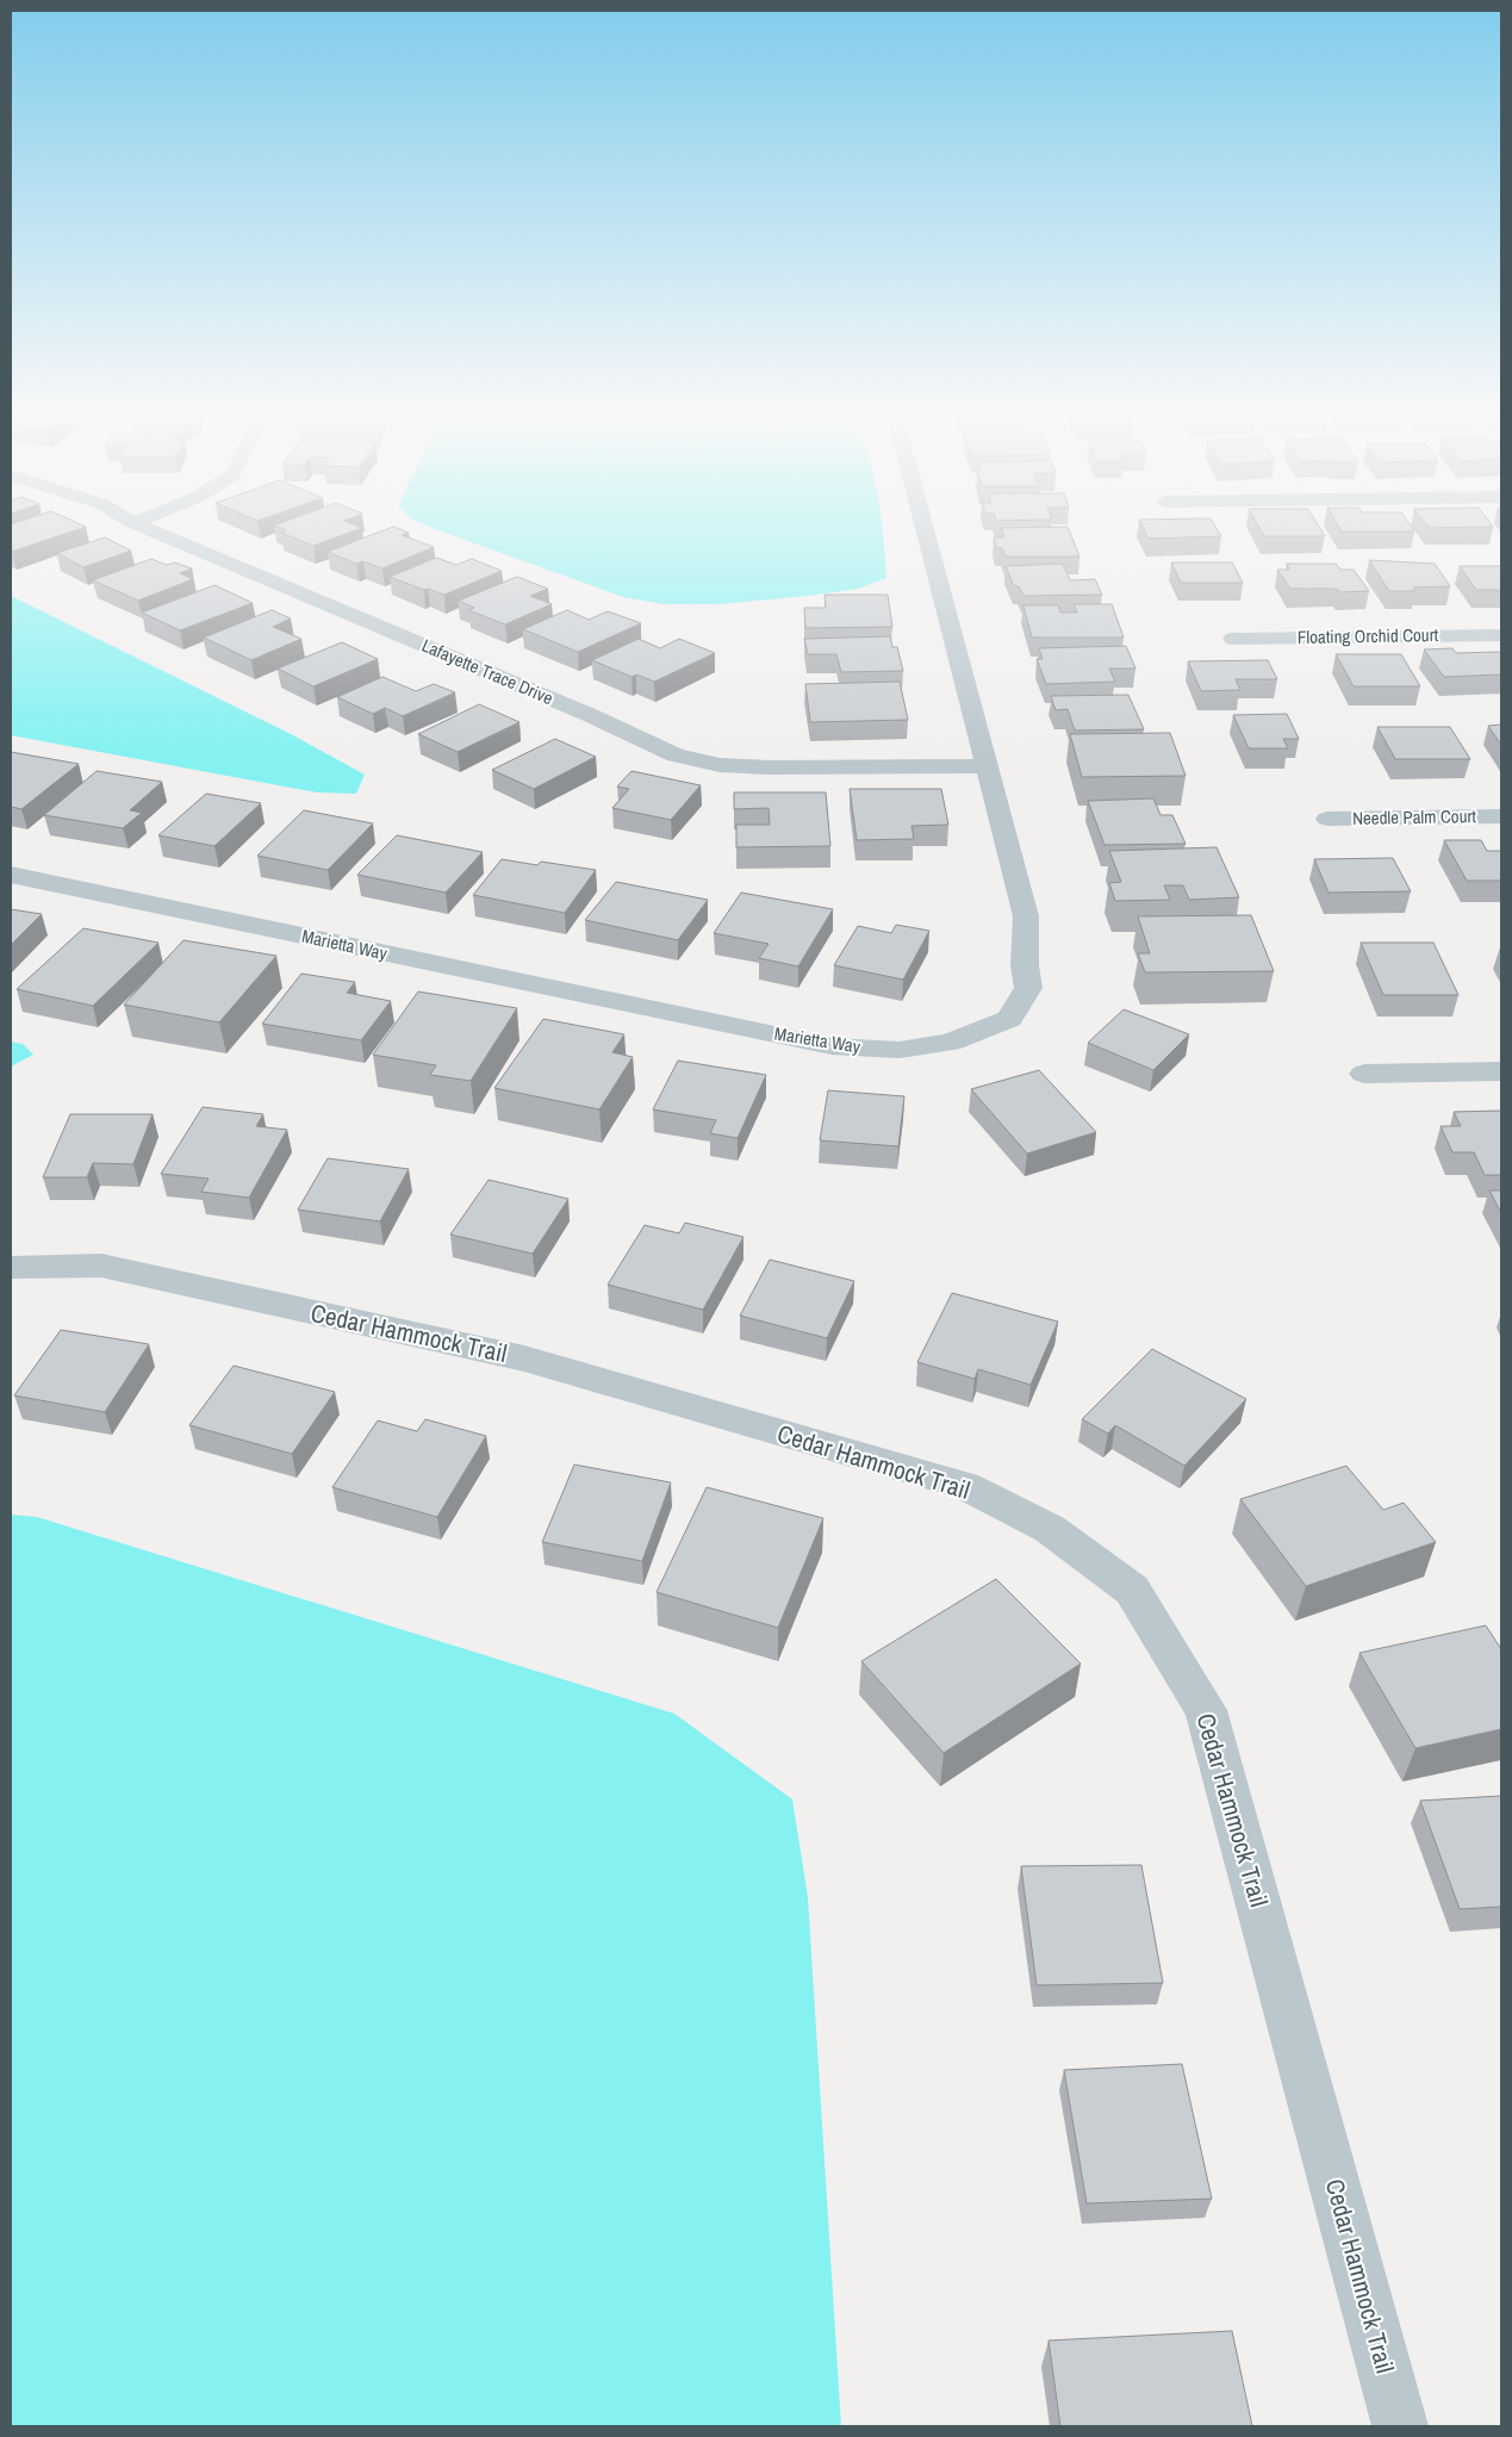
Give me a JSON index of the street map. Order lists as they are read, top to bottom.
{
  "streets": {
    "street": [
      "Floating Orchid Court",
      "Lafayette Trace Drive",
      "Needle Palm Court",
      "Marietta Way",
      "Cedar Hammock Trail"
    ]
  },
  "crossings": [
    ["Lafayette Trace Drive", "Marietta Way"]
  ]
}
